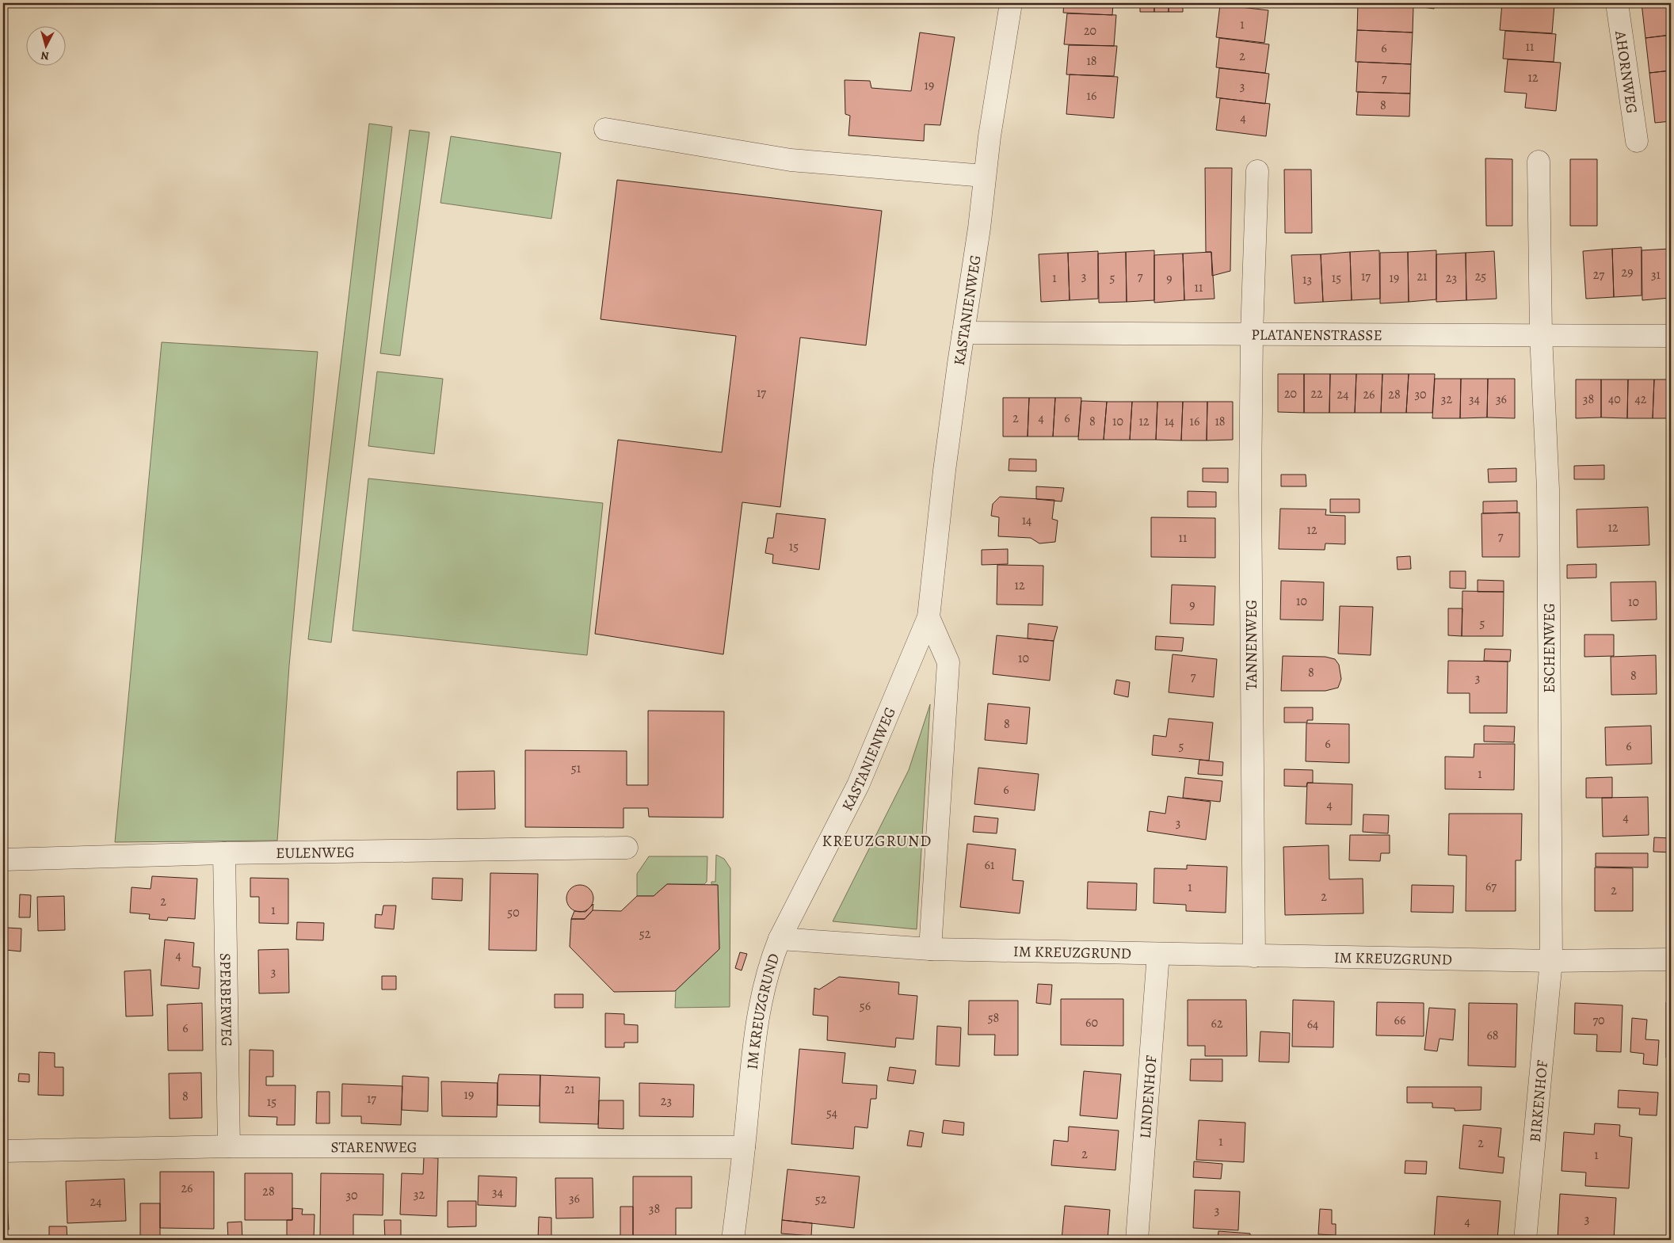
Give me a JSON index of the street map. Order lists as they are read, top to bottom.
{
  "streets": {
    "street": [
      "AHORNWEG",
      "KASTANIENWEG",
      "PLATANENSTRASSE",
      "TANNENWEG",
      "ESCHENWEG",
      "EULENWEG",
      "IM KREUZGRUND",
      "SPERBERWEG",
      "LINDENHOF",
      "BIRKENHOF",
      "STARENWEG"
    ]
  },
  "crossings": [
    ["KASTANIENWEG", "PLATANENSTRASSE"],
    ["KASTANIENWEG", "IM KREUZGRUND"],
    ["PLATANENSTRASSE", "TANNENWEG"],
    ["PLATANENSTRASSE", "ESCHENWEG"],
    ["TANNENWEG", "IM KREUZGRUND"],
    ["ESCHENWEG", "IM KREUZGRUND"],
    ["ESCHENWEG", "BIRKENHOF"],
    ["EULENWEG", "SPERBERWEG"],
    ["IM KREUZGRUND", "LINDENHOF"],
    ["IM KREUZGRUND", "BIRKENHOF"],
    ["IM KREUZGRUND", "STARENWEG"],
    ["SPERBERWEG", "STARENWEG"]
  ],
  "districts": ["KREUZGRUND"],
  "house_numbers": [
    "1",
    "20",
    "11",
    "6",
    "2",
    "18",
    "12",
    "7",
    "19",
    "3",
    "16",
    "8",
    "4",
    "29",
    "27",
    "31",
    "3",
    "7",
    "17",
    "21",
    "25",
    "1",
    "5",
    "15",
    "19",
    "23",
    "9",
    "13",
    "11",
    "17",
    "20",
    "22",
    "24",
    "26",
    "28",
    "30",
    "32",
    "34",
    "36",
    "38",
    "40",
    "42",
    "2",
    "4",
    "6",
    "8",
    "10",
    "12",
    "14",
    "16",
    "18",
    "14",
    "12",
    "12",
    "7",
    "11",
    "15",
    "12",
    "10",
    "10",
    "9",
    "5",
    "10",
    "8",
    "8",
    "7",
    "3",
    "8",
    "6",
    "5",
    "6",
    "51",
    "1",
    "6",
    "4",
    "4",
    "3",
    "61",
    "67",
    "1",
    "2",
    "2",
    "2",
    "1",
    "50",
    "52",
    "4",
    "3",
    "56",
    "58",
    "66",
    "70",
    "60",
    "62",
    "64",
    "6",
    "68",
    "21",
    "19",
    "8",
    "17",
    "23",
    "15",
    "54",
    "1",
    "2",
    "2",
    "1",
    "26",
    "28",
    "34",
    "32",
    "30",
    "36",
    "52",
    "24",
    "38",
    "3",
    "3",
    "4"
  ],
  "north": "bottom"
}
